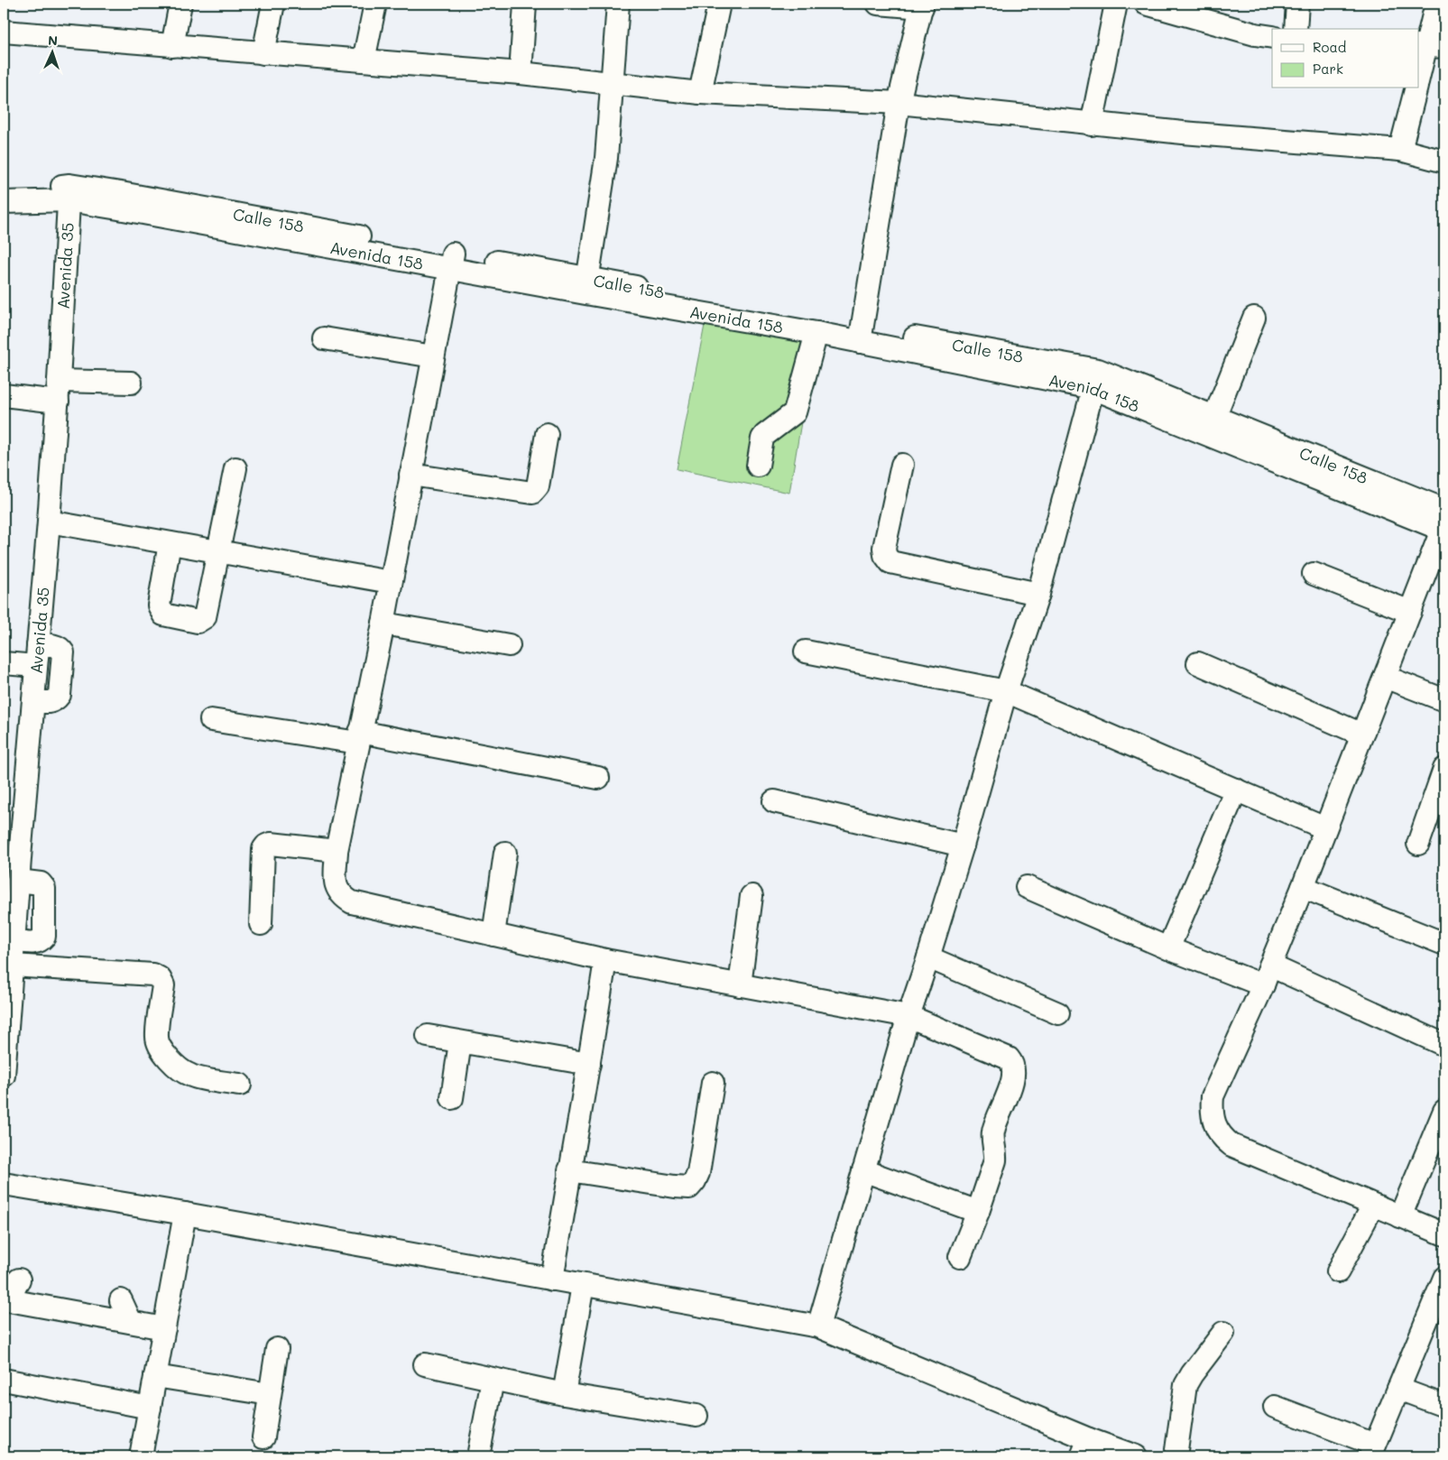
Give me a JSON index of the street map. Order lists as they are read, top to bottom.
{
  "streets": {
    "street": ["Calle 158", "Avenida 158", "Avenida 35"]
  },
  "crossings": [
    ["Calle 158", "Avenida 158"],
    ["Avenida 158", "Avenida 35"]
  ],
  "legend": ["Road", "Park"],
  "north": "top"
}
